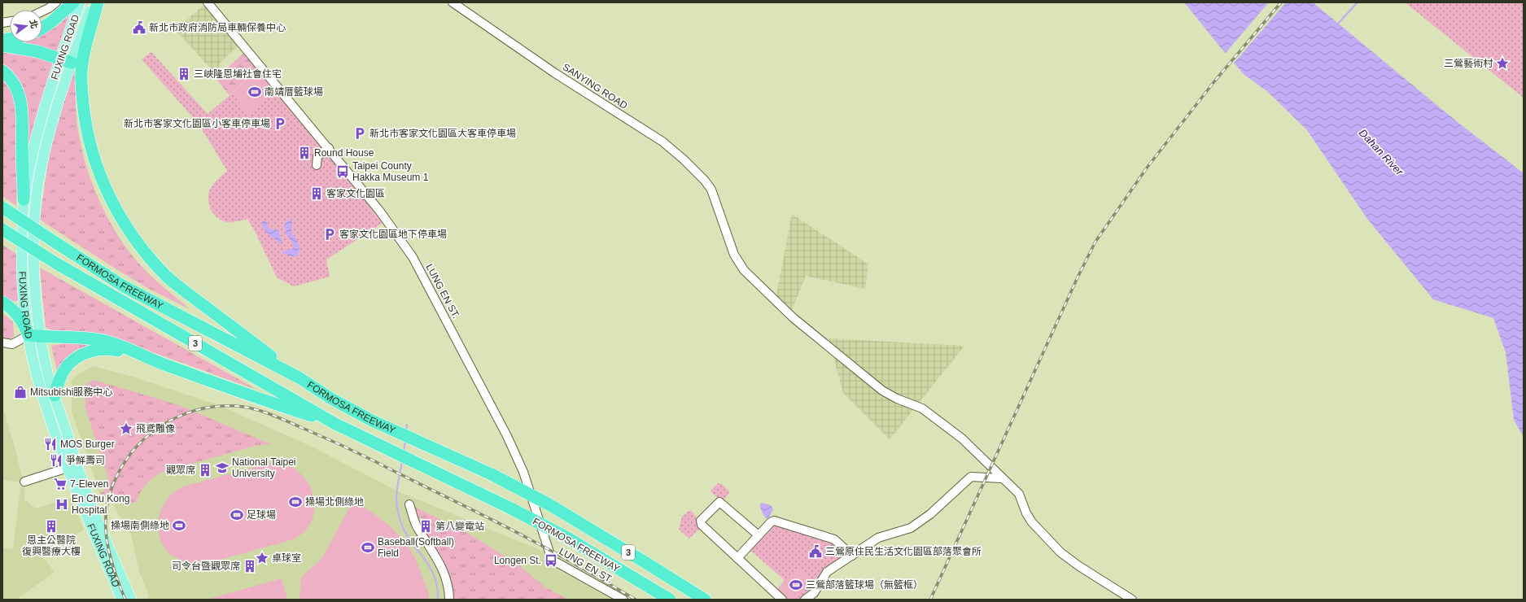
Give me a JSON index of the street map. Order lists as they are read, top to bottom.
{
  "streets": {
    "highway": ["FORMOSA FREEWAY", "3"],
    "main road": ["FUXING ROAD"],
    "street": ["SANYING ROAD", "LUNG EN ST."]
  },
  "water": ["Dahan River"],
  "places": {
    "public building": ["新北市政府消防局車輛保養中心", "三鶯原住民生活文化園區部落聚會所"],
    "place": ["三鶯藝術村", "飛鳶雕像", "桌球室"],
    "building": [
      "三峽隆恩埔社會住宅",
      "Round House",
      "客家文化園區",
      "觀眾席",
      "恩主公醫院 復興醫療大樓",
      "第八變電站",
      "司令台暨觀眾席"
    ],
    "sports": [
      "南靖厝籃球場",
      "操場北側綠地",
      "足球場",
      "操場南側綠地",
      "Baseball(Softball) Field",
      "三鶯部落籃球場（無籃框）"
    ],
    "parking": ["新北市客家文化園區小客車停車場", "新北市客家文化園區大客車停車場", "客家文化園區地下停車場"],
    "bus stop": ["Taipei County Hakka Museum 1", "Longen St."],
    "shop": ["Mitsubishi服務中心"],
    "restaurant": ["MOS Burger", "爭鮮壽司"],
    "school or university": ["National Taipei University"],
    "supermarket": ["7-Eleven"],
    "hospital": ["En Chu Kong Hospital"]
  },
  "north": "right"
}
